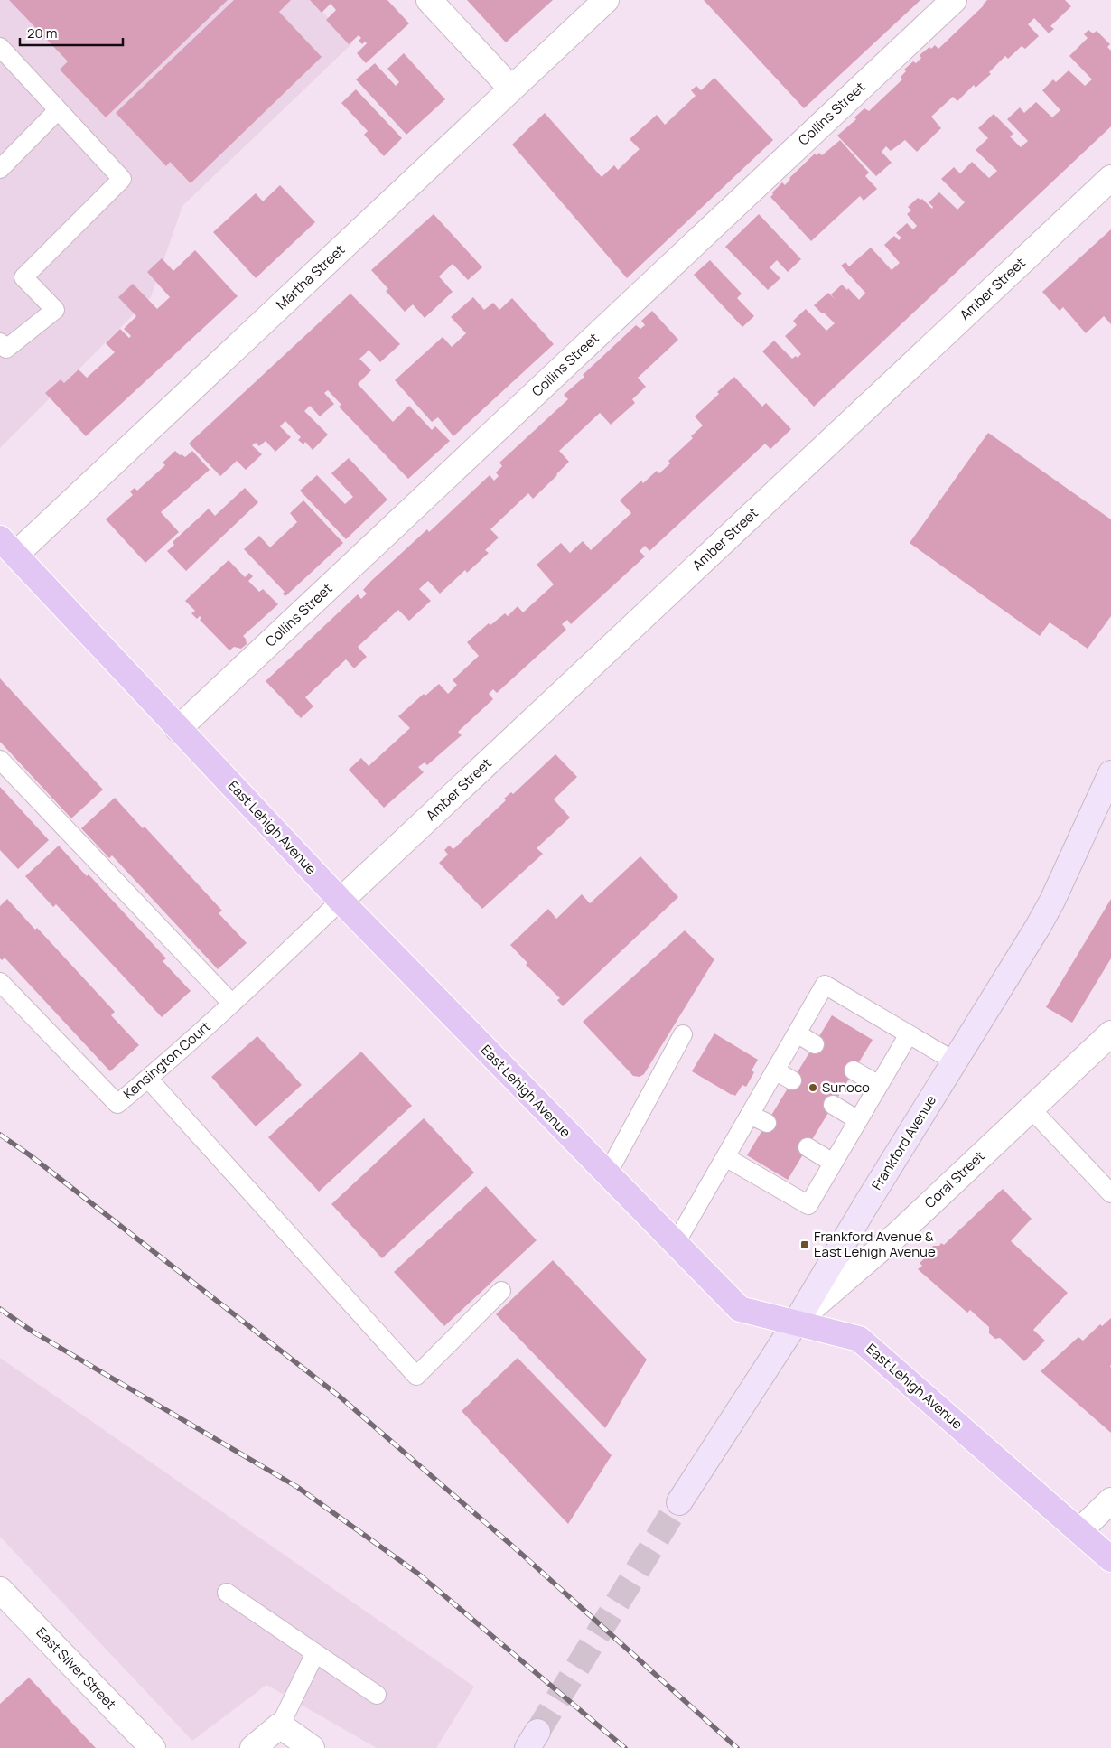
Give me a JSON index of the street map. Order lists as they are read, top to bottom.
{
  "streets": {
    "main road": ["East Lehigh Avenue", "Frankford Avenue"],
    "street": [
      "Collins Street",
      "Martha Street",
      "Amber Street",
      "Coral Street",
      "East Silver Street"
    ],
    "lane": ["Kensington Court"]
  },
  "crossings": [
    ["Collins Street", "East Lehigh Avenue"],
    ["Martha Street", "East Lehigh Avenue"],
    ["Amber Street", "East Lehigh Avenue"],
    ["Amber Street", "Kensington Court"],
    ["East Lehigh Avenue", "Kensington Court"],
    ["East Lehigh Avenue", "Frankford Avenue"],
    ["East Lehigh Avenue", "Coral Street"],
    ["Frankford Avenue", "Coral Street"]
  ],
  "places": {
    "other": ["Sunoco"],
    "transit": ["Frankford Avenue & East Lehigh Avenue"]
  },
  "scale_bar": "20 m"
}
